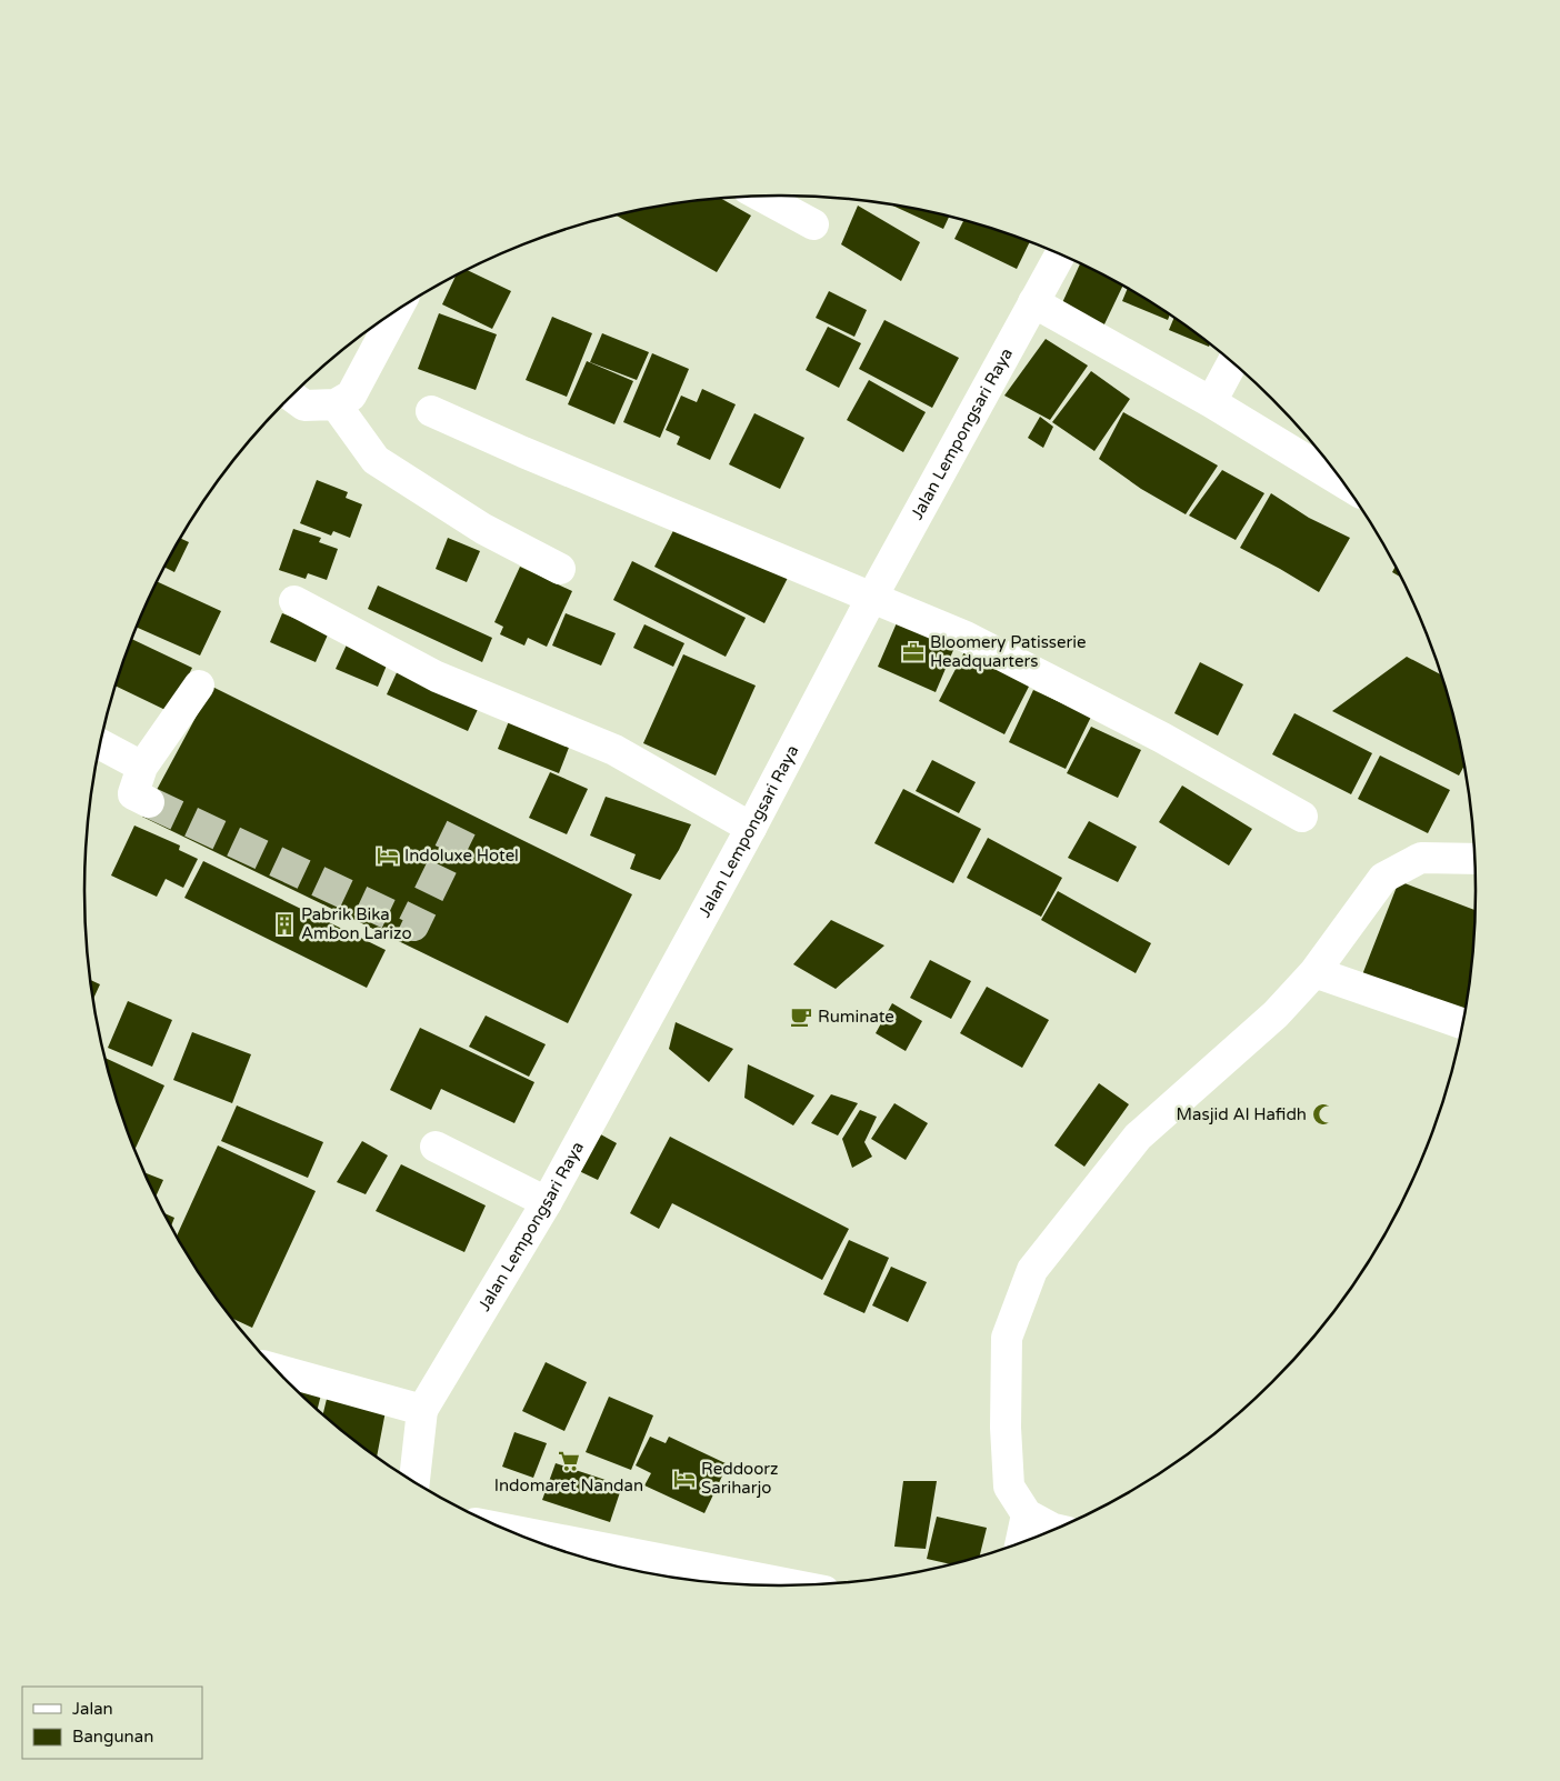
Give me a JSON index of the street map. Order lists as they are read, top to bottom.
{
  "streets": {
    "street": ["Jalan Lempongsari Raya"]
  },
  "places": {
    "office": ["Bloomery Patisserie Headquarters"],
    "hotel": ["Indoluxe Hotel", "Reddoorz Sariharjo"],
    "building": ["Pabrik Bika Ambon Larizo"],
    "cafe": ["Ruminate"],
    "mosque": ["Masjid Al Hafidh"],
    "supermarket": ["Indomaret Nandan"]
  },
  "legend": ["Jalan", "Bangunan"]
}
